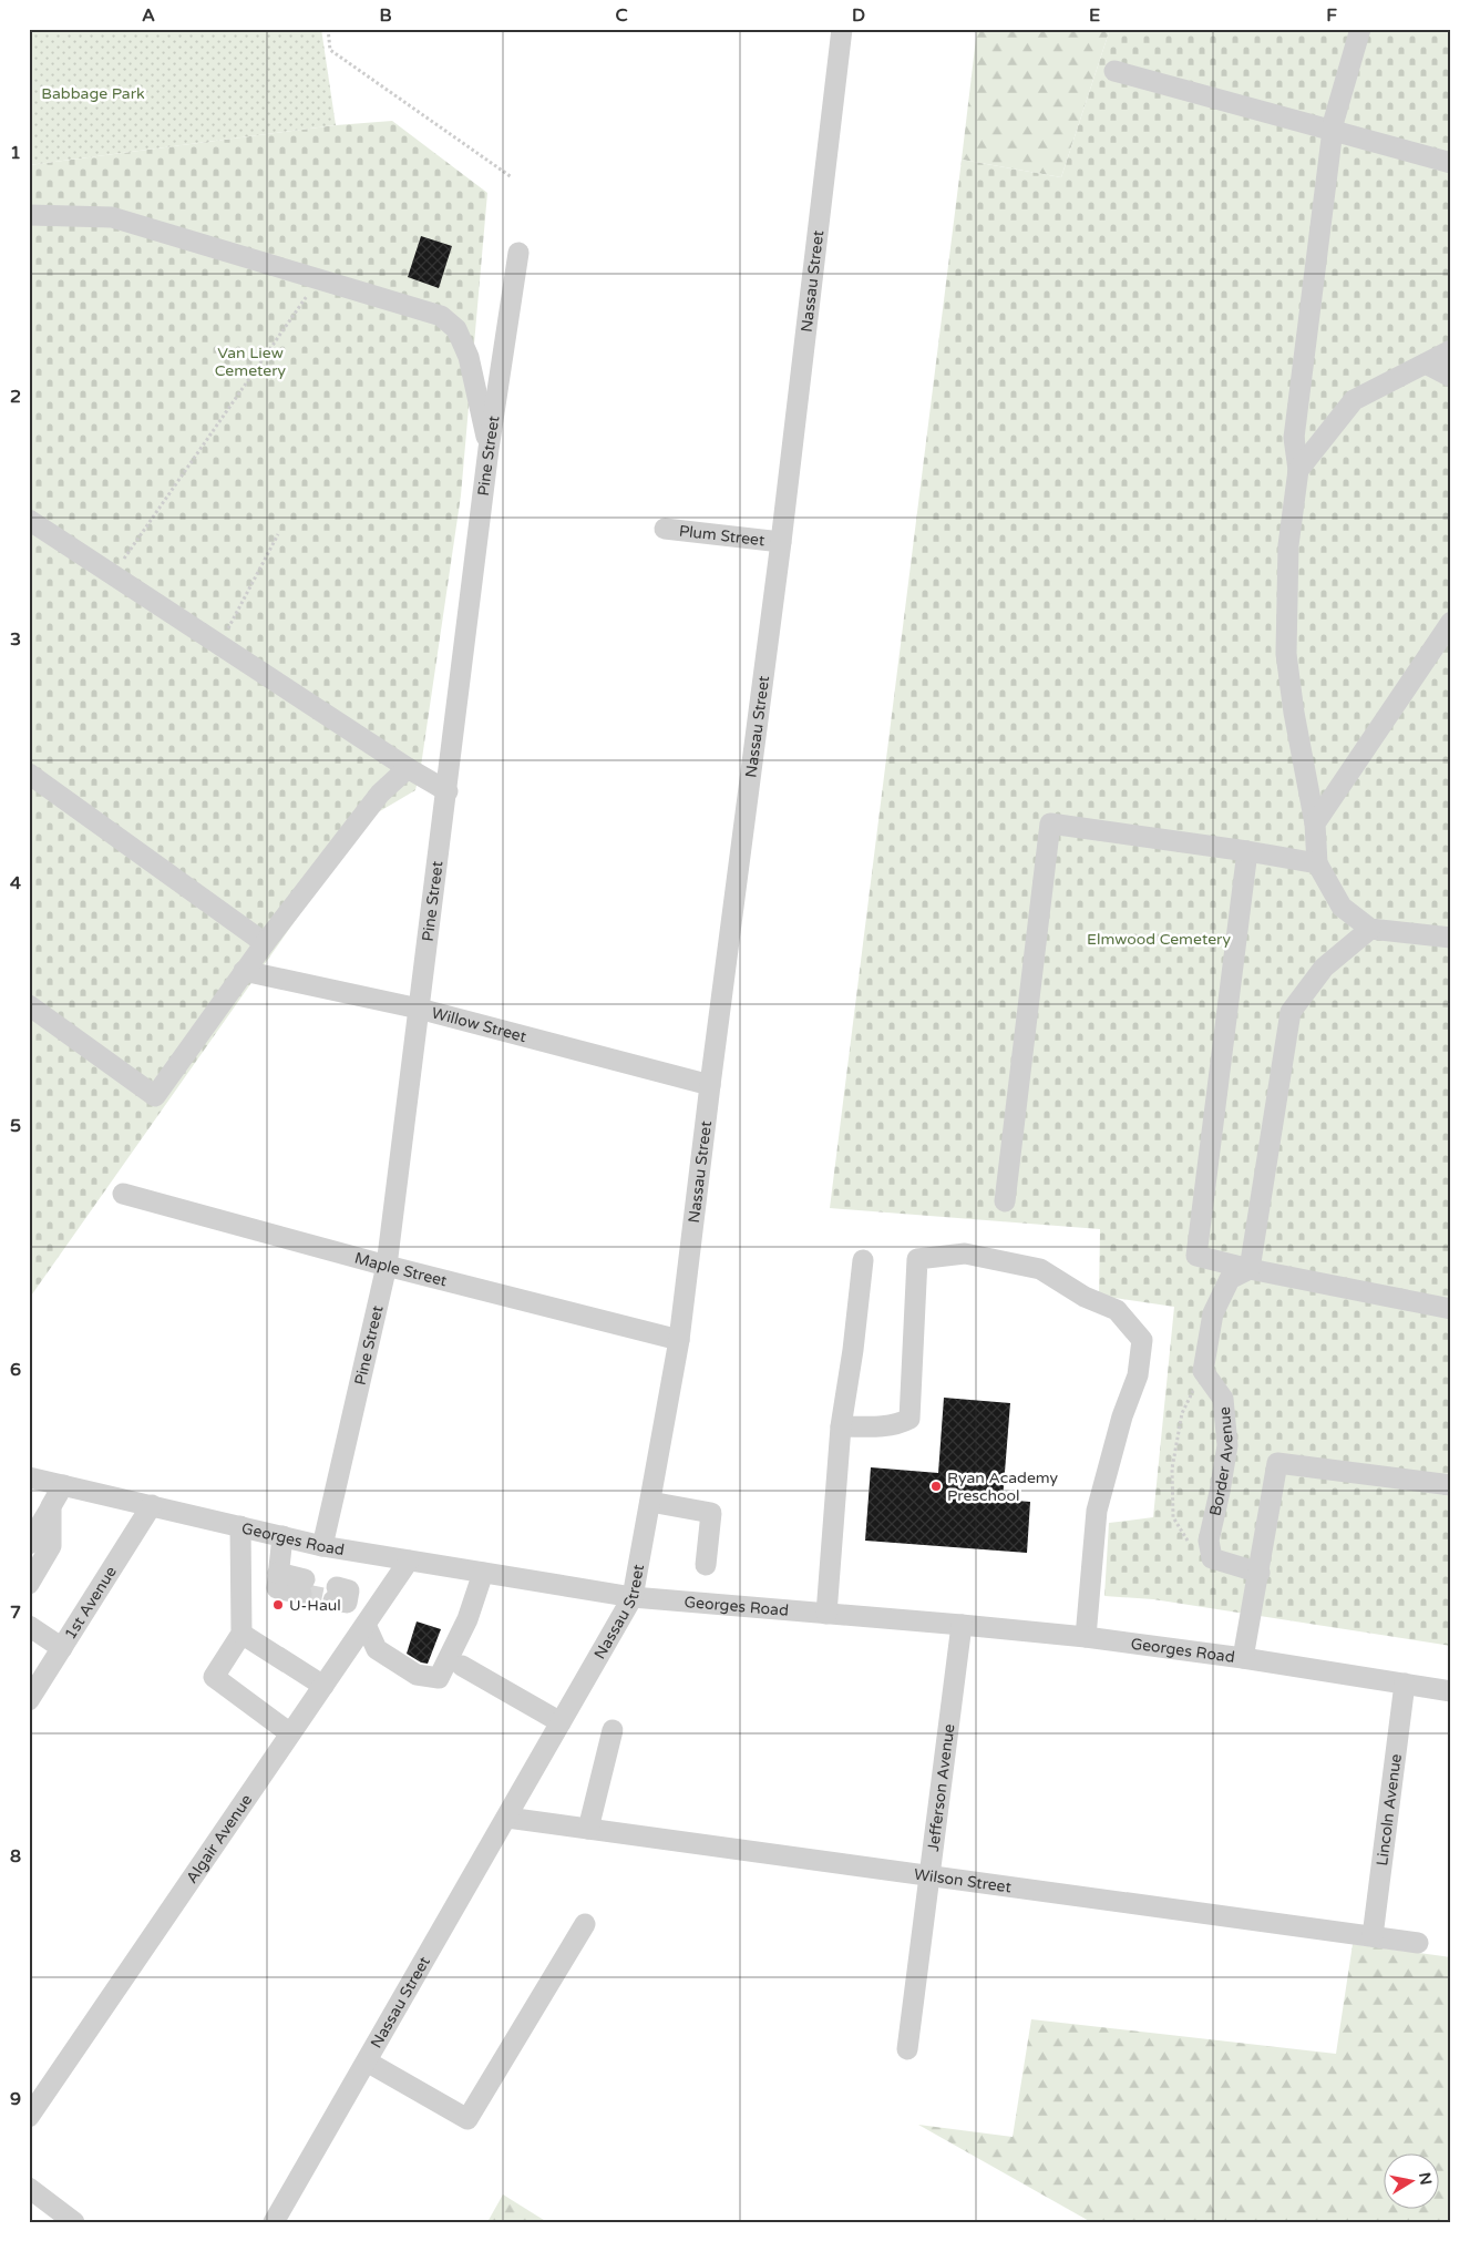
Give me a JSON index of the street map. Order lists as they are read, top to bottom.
{
  "streets": {
    "street": [
      "Nassau Street",
      "Pine Street",
      "Plum Street",
      "Willow Street",
      "Maple Street",
      "Border Avenue",
      "Georges Road",
      "1st Avenue",
      "Jefferson Avenue",
      "Lincoln Avenue",
      "Algair Avenue",
      "Wilson Street"
    ]
  },
  "crossings": [
    ["Nassau Street", "Plum Street"],
    ["Nassau Street", "Willow Street"],
    ["Nassau Street", "Maple Street"],
    ["Nassau Street", "Georges Road"],
    ["Nassau Street", "Wilson Street"],
    ["Pine Street", "Willow Street"],
    ["Pine Street", "Maple Street"],
    ["Pine Street", "Georges Road"],
    ["Georges Road", "1st Avenue"],
    ["Georges Road", "Jefferson Avenue"],
    ["Georges Road", "Lincoln Avenue"],
    ["Georges Road", "Algair Avenue"],
    ["Jefferson Avenue", "Wilson Street"],
    ["Lincoln Avenue", "Wilson Street"]
  ],
  "parks": ["Babbage Park", "Van Liew Cemetery", "Elmwood Cemetery"],
  "places": ["Ryan Academy Preschool", "U-Haul"],
  "north": "right",
  "grid": {
    "columns": [
      "A",
      "B",
      "C",
      "D",
      "E",
      "F"
    ],
    "rows": [
      "1",
      "2",
      "3",
      "4",
      "5",
      "6",
      "7",
      "8",
      "9"
    ]
  }
}
